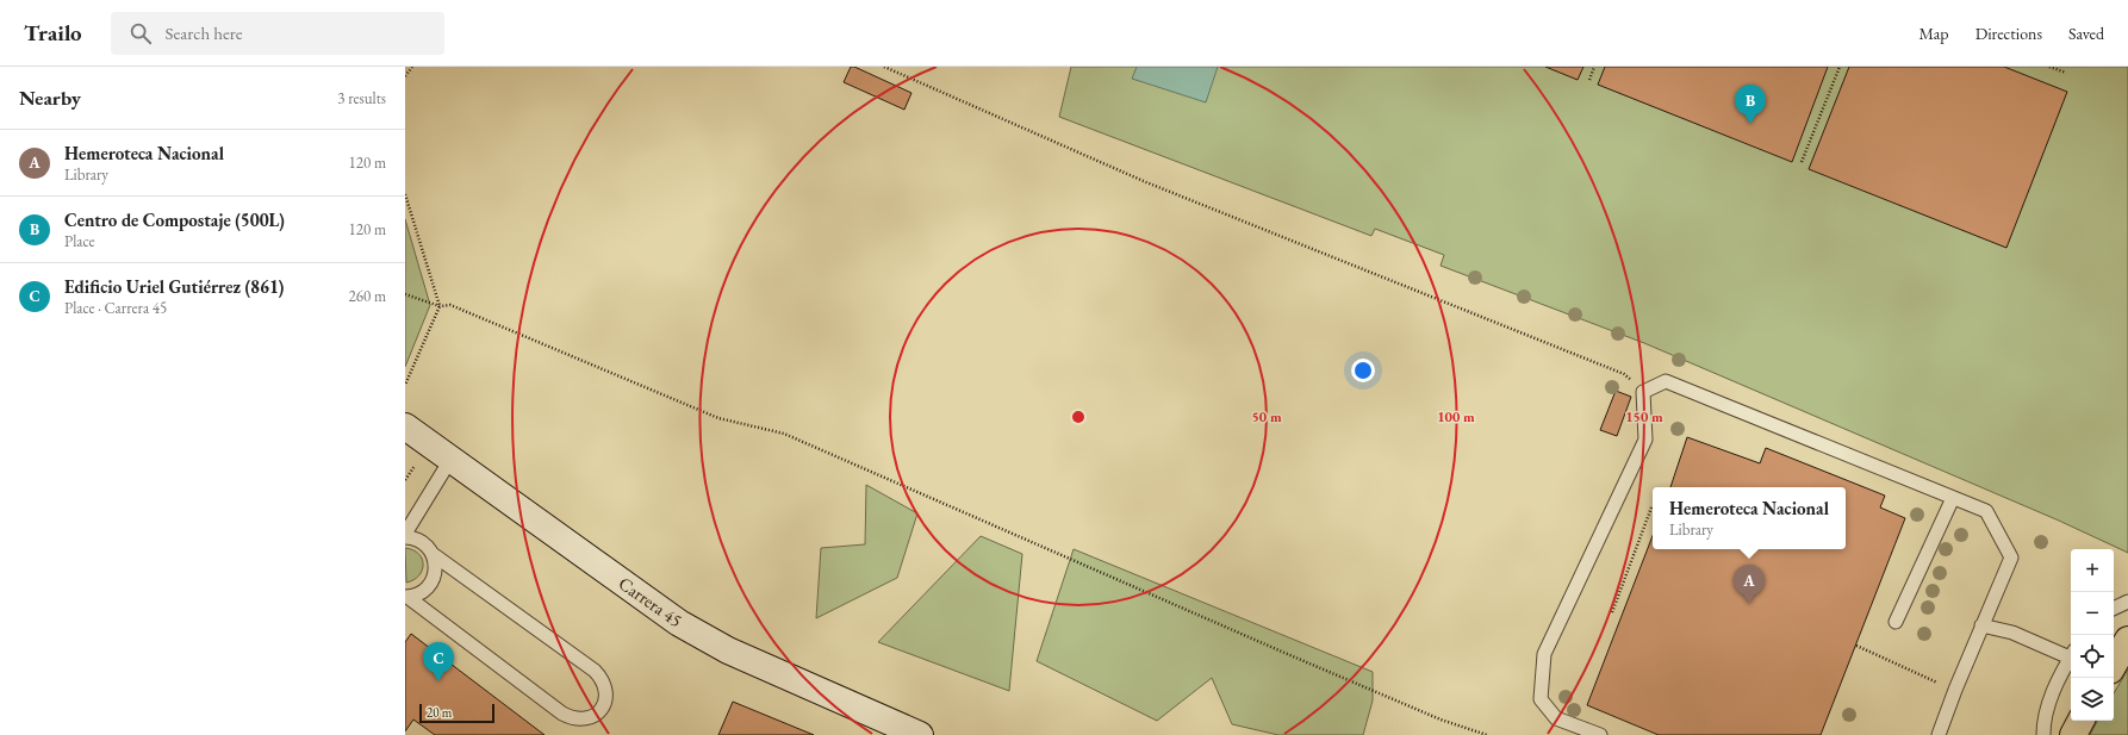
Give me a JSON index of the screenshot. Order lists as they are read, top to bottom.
{
  "streets": {
    "street": ["Carrera 45"]
  },
  "scale_bar": "20 m",
  "page": {
    "header": "Trailo",
    "search": "Search here",
    "nav": ["Map", "Directions", "Saved"],
    "heading": ["Nearby", "3 results"],
    "pins": ["B", "A", "C"],
    "list": [
      {
        "mark": "A",
        "name": "Hemeroteca Nacional",
        "note": "Library",
        "value": "120 m"
      },
      {
        "mark": "B",
        "name": "Centro de Compostaje (500L)",
        "note": "Place",
        "value": "120 m"
      },
      {
        "mark": "C",
        "name": "Edificio Uriel Gutiérrez (861)",
        "note": "Place · Carrera 45",
        "value": "260 m"
      }
    ],
    "popup": ["Hemeroteca Nacional", "Library"],
    "map_buttons": ["+", "−"],
    "scale": "20 m"
  },
  "rings": ["50 m", "100 m", "150 m"]
}
